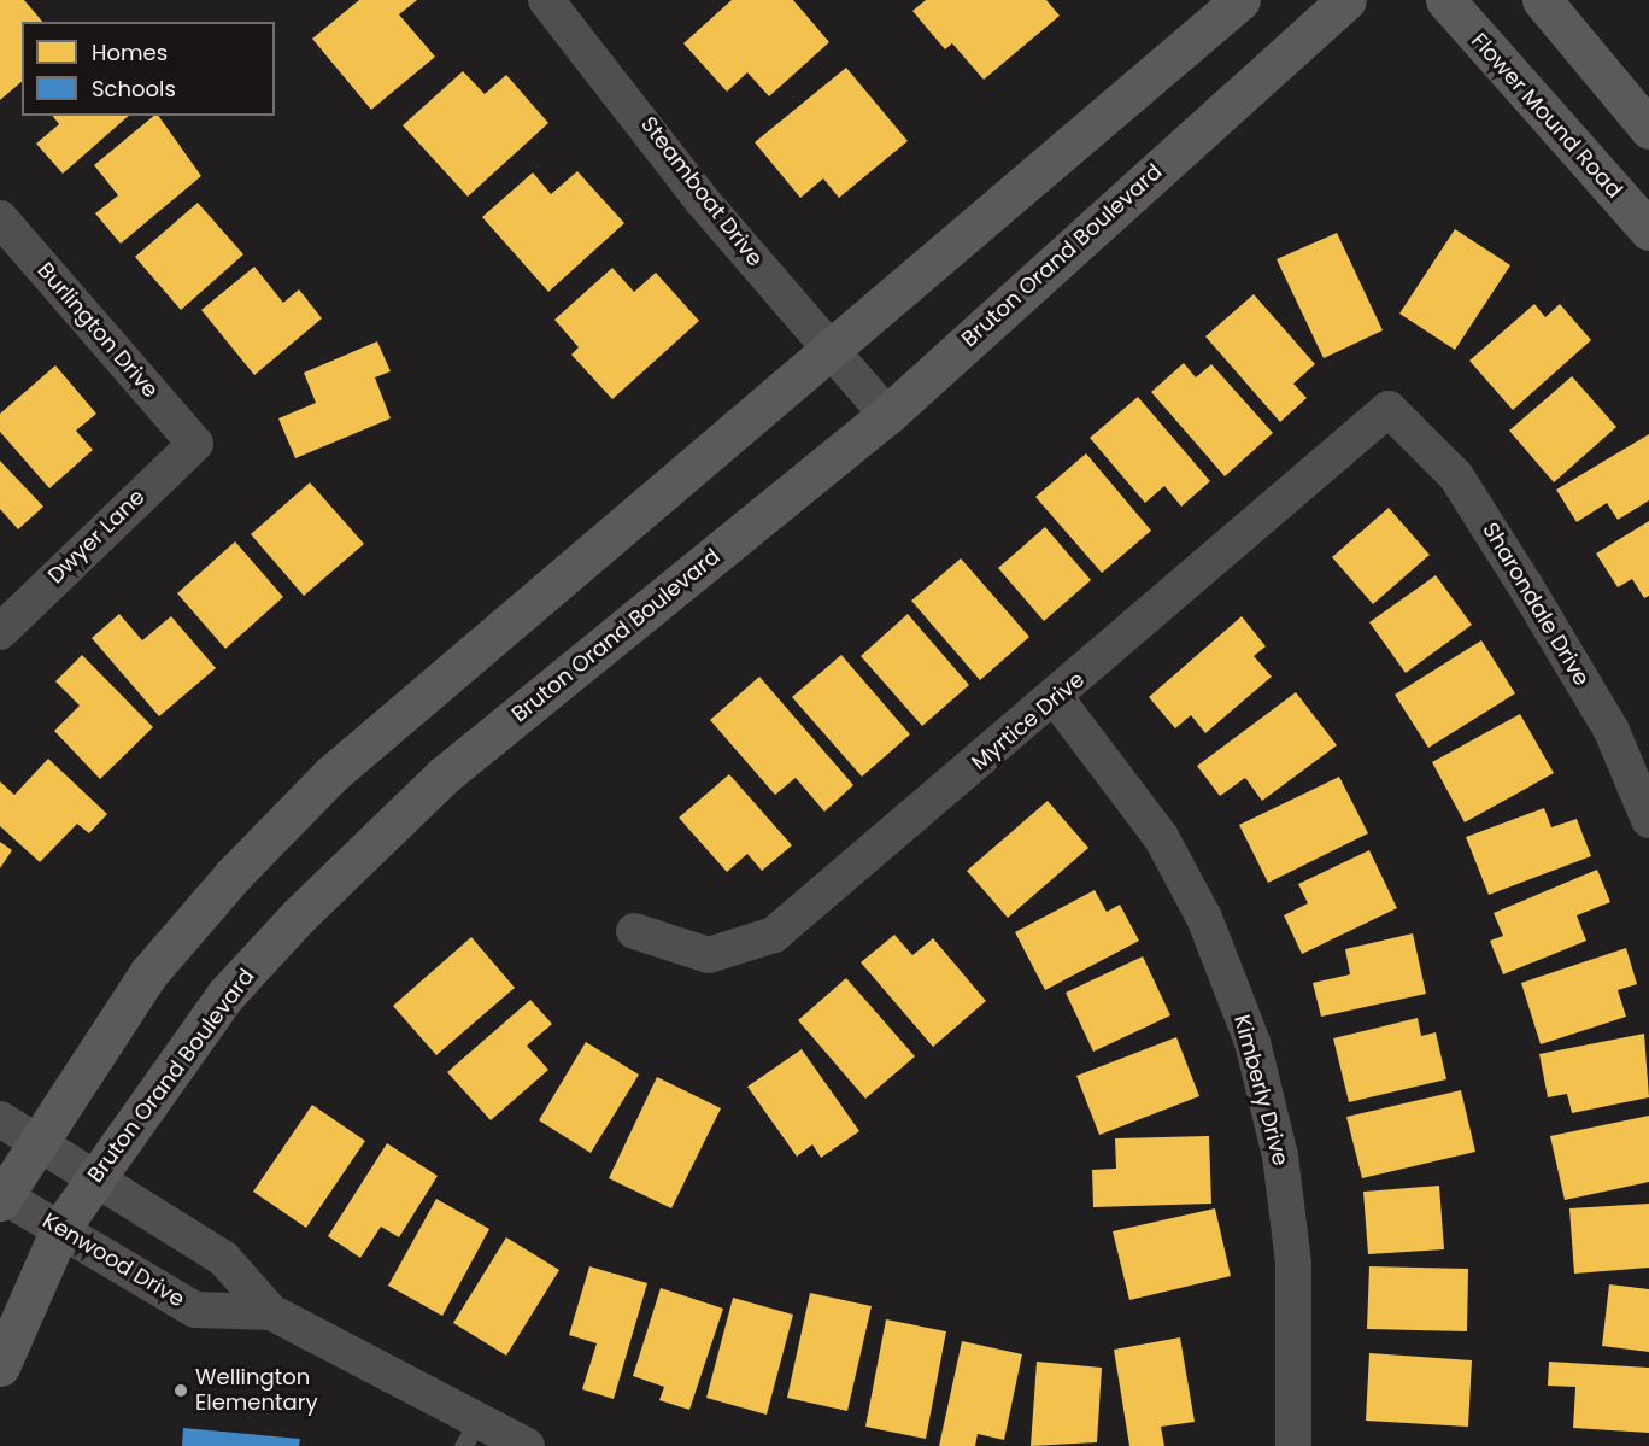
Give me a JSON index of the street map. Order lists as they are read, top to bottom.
{
  "streets": {
    "main road": ["Flower Mound Road", "Bruton Orand Boulevard"],
    "street": [
      "Steamboat Drive",
      "Burlington Drive",
      "Dwyer Lane",
      "Sharondale Drive",
      "Myrtice Drive",
      "Kimberly Drive",
      "Kenwood Drive"
    ]
  },
  "crossings": [
    ["Steamboat Drive", "Bruton Orand Boulevard"],
    ["Bruton Orand Boulevard", "Kenwood Drive"],
    ["Burlington Drive", "Dwyer Lane"],
    ["Sharondale Drive", "Myrtice Drive"],
    ["Myrtice Drive", "Kimberly Drive"]
  ],
  "places": ["Wellington Elementary"],
  "legend": ["Homes", "Schools"]
}
